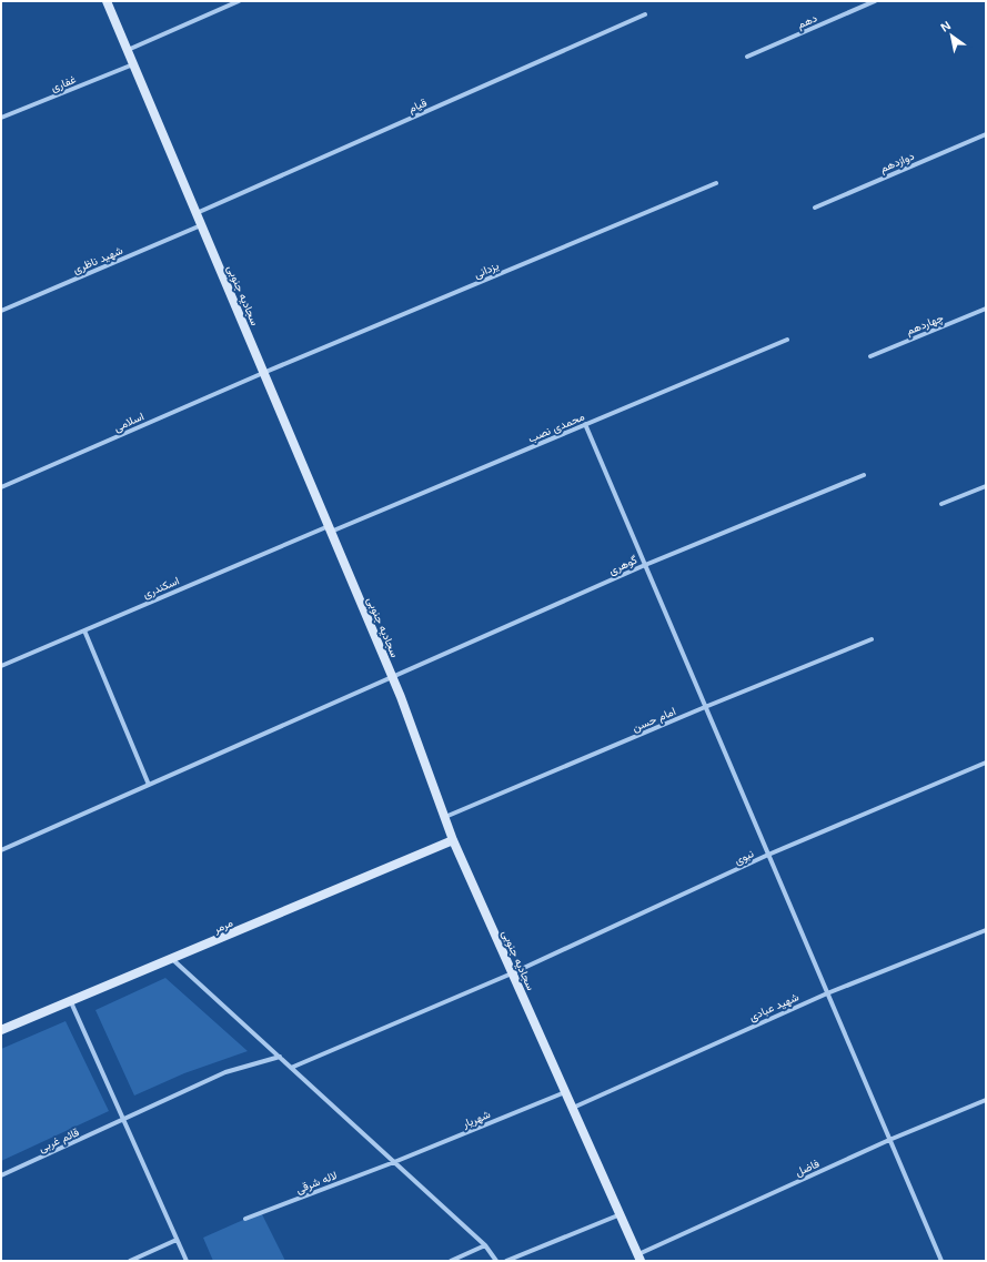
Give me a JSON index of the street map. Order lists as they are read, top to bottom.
{
  "streets": {
    "street": [
      "دهم",
      "غفاری",
      "قیام",
      "دوازدهم",
      "شهید ناظری",
      "یزدانی",
      "سجادیه جنوبی",
      "چهاردهم",
      "اسلامی",
      "محمدی نصب",
      "گوهری",
      "اسکندری",
      "امام حسن",
      "نبوی",
      "مرمر",
      "شهید عبادی",
      "شهریار",
      "قائم غربی",
      "فاضل",
      "لاله شرقی"
    ]
  },
  "crossings": [
    ["غفاری", "سجادیه جنوبی"],
    ["قیام", "سجادیه جنوبی"],
    ["شهید ناظری", "سجادیه جنوبی"],
    ["یزدانی", "سجادیه جنوبی"],
    ["یزدانی", "اسلامی"],
    ["سجادیه جنوبی", "اسلامی"],
    ["سجادیه جنوبی", "محمدی نصب"],
    ["سجادیه جنوبی", "گوهری"],
    ["سجادیه جنوبی", "اسکندری"],
    ["سجادیه جنوبی", "امام حسن"],
    ["سجادیه جنوبی", "نبوی"],
    ["سجادیه جنوبی", "مرمر"],
    ["سجادیه جنوبی", "شهید عبادی"],
    ["سجادیه جنوبی", "شهریار"],
    ["سجادیه جنوبی", "فاضل"],
    ["محمدی نصب", "اسکندری"],
    ["شهریار", "لاله شرقی"]
  ],
  "north": "top left"
}
